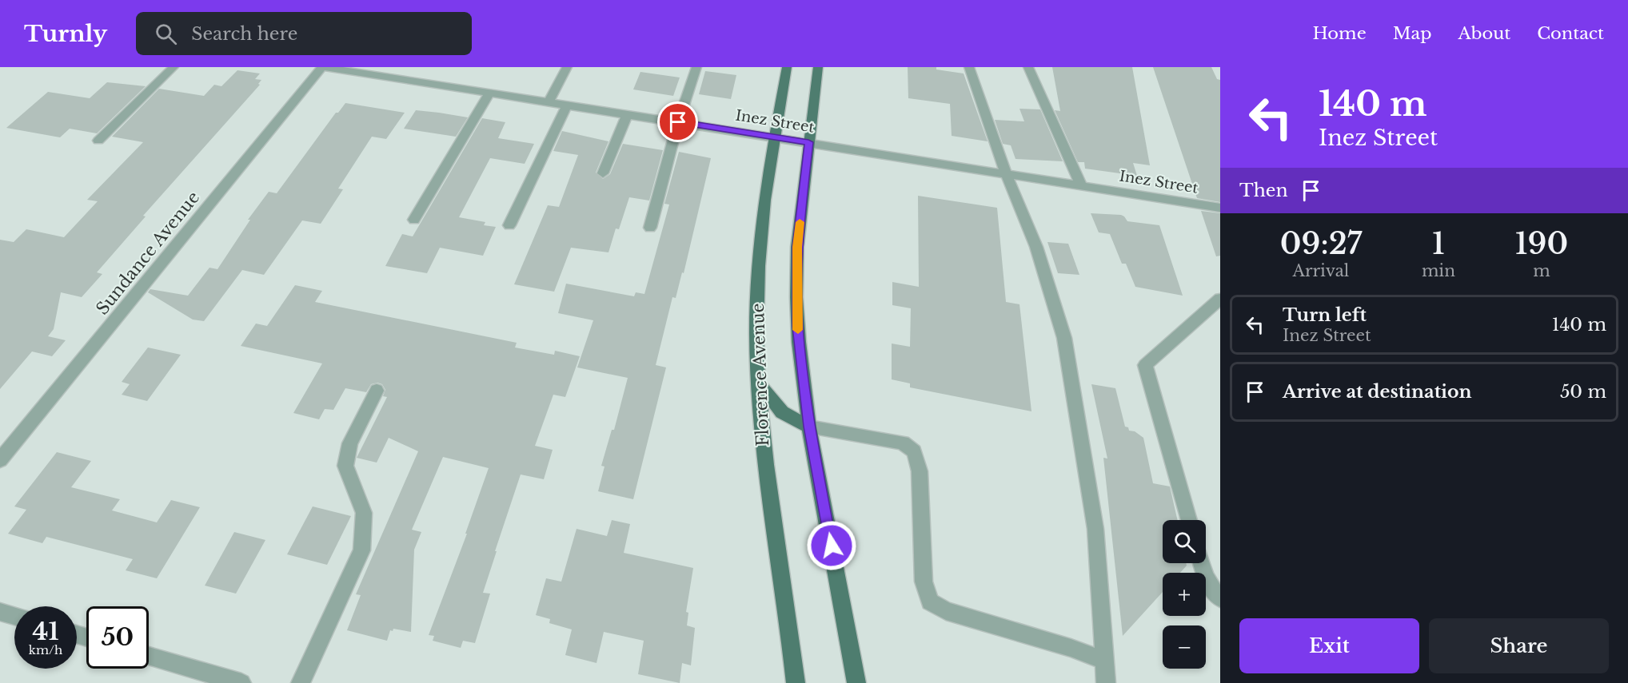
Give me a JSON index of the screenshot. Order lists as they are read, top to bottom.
{
  "streets": {
    "main road": ["Florence Avenue"],
    "street": ["Inez Street", "Sundance Avenue"]
  },
  "crossings": [
    ["Inez Street", "Sundance Avenue"],
    ["Inez Street", "Florence Avenue"]
  ],
  "page": {
    "header": "Turnly",
    "search": "Search here",
    "nav": [
      "Home",
      "Map",
      "About",
      "Contact"
    ],
    "turn": ["140 m", "Inez Street"],
    "then": "Then",
    "eta": [
      "09:27",
      "Arrival",
      "1",
      "min",
      "190",
      "m"
    ],
    "list": [
      {
        "name": "Turn left",
        "note": "Inez Street",
        "value": "140 m"
      },
      {
        "name": "Arrive at destination",
        "value": "50 m"
      }
    ],
    "map_buttons": ["+", "−"],
    "speed": "41 km/h",
    "limit": "50",
    "buttons": ["Exit", "Share"]
  }
}
